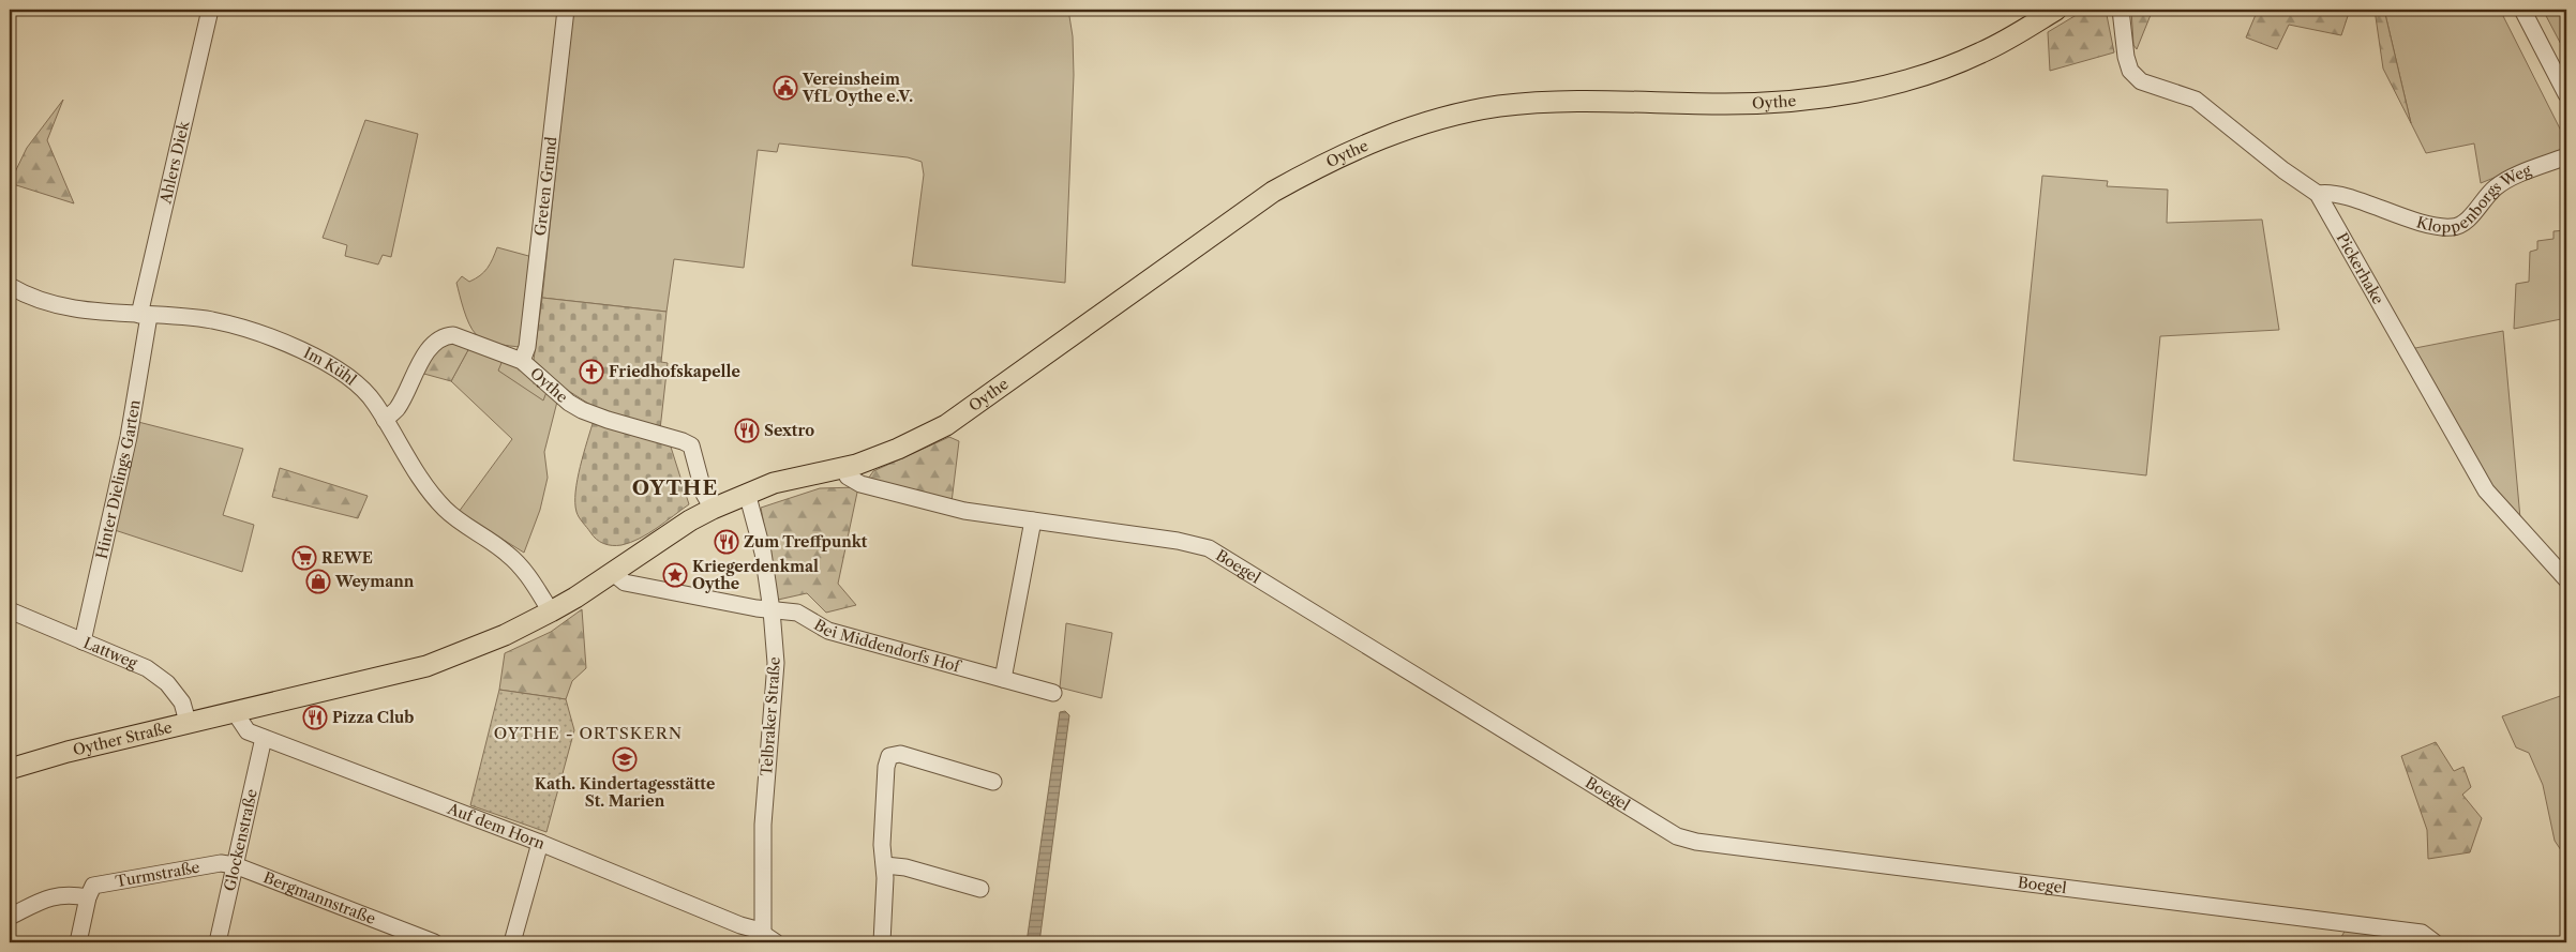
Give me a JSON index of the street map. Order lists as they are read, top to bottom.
{
  "streets": {
    "main road": ["Oythe", "Oyther Straße"],
    "street": [
      "Ahlers Diek",
      "Greten Grund",
      "Kloppenborgs Weg",
      "Pickerhake",
      "Im Kühl",
      "Hinter Dielings Garten",
      "Boegel",
      "Bei Middendorfs Hof",
      "Lattweg",
      "Telbraker Straße",
      "Auf dem Horn",
      "Glockenstraße",
      "Turmstraße",
      "Bergmannstraße"
    ]
  },
  "crossings": [
    ["Oythe", "Greten Grund"],
    ["Oythe", "Im Kühl"],
    ["Oythe", "Boegel"],
    ["Oythe", "Telbraker Straße"],
    ["Oythe", "Oyther Straße"],
    ["Oythe", "Auf dem Horn"],
    ["Ahlers Diek", "Im Kühl"],
    ["Ahlers Diek", "Hinter Dielings Garten"],
    ["Kloppenborgs Weg", "Pickerhake"],
    ["Im Kühl", "Hinter Dielings Garten"],
    ["Hinter Dielings Garten", "Lattweg"],
    ["Bei Middendorfs Hof", "Telbraker Straße"],
    ["Lattweg", "Oyther Straße"],
    ["Telbraker Straße", "Auf dem Horn"],
    ["Oyther Straße", "Auf dem Horn"],
    ["Auf dem Horn", "Glockenstraße"],
    ["Glockenstraße", "Turmstraße"],
    ["Glockenstraße", "Bergmannstraße"],
    ["Turmstraße", "Bergmannstraße"]
  ],
  "districts": ["OYTHE", "OYTHE - ORTSKERN"],
  "places": {
    "public building": ["Vereinsheim VfL Oythe e.V."],
    "church": ["Friedhofskapelle"],
    "restaurant": ["Sextro", "Zum Treffpunkt", "Pizza Club"],
    "supermarket": ["REWE"],
    "place": ["Kriegerdenkmal Oythe"],
    "shop": ["Weymann"],
    "school or university": ["Kath. Kindertagesstätte St. Marien"]
  }
}
